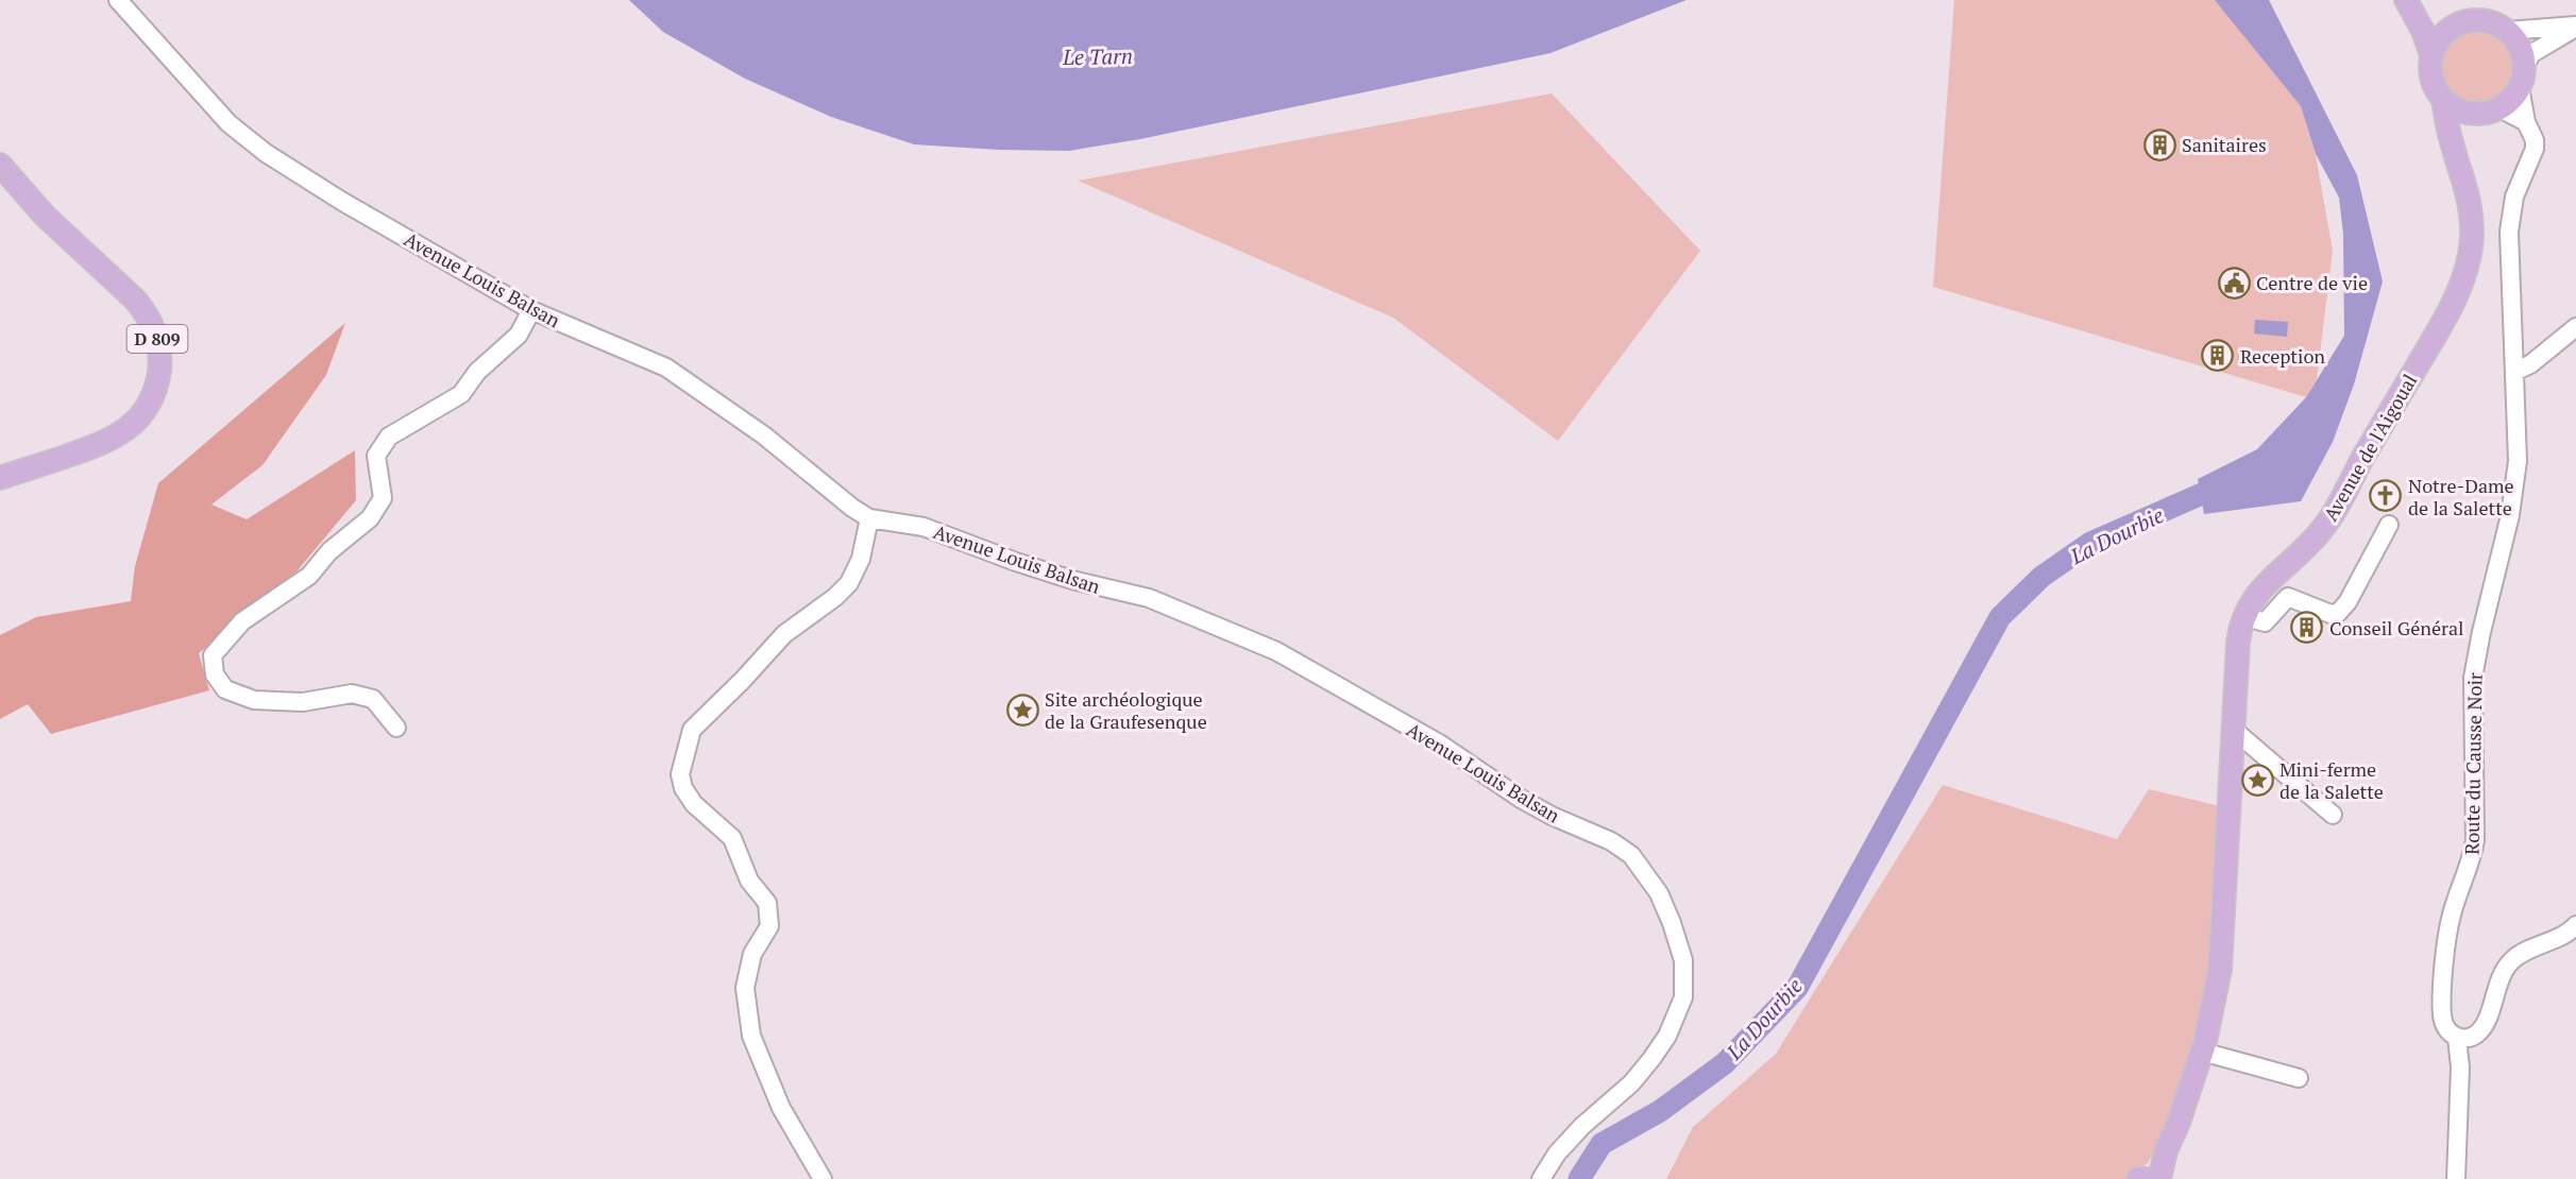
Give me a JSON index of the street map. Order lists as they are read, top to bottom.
{
  "streets": {
    "main road": ["D 809", "Avenue de l'Aigoual"],
    "street": ["Avenue Louis Balsan", "Route du Causse Noir"]
  },
  "crossings": [
    ["Avenue de l'Aigoual", "Route du Causse Noir"]
  ],
  "water": ["Le Tarn", "La Dourbie"],
  "places": {
    "building": ["Sanitaires", "Reception", "Conseil Général"],
    "public building": ["Centre de vie"],
    "church": ["Notre-Dame de la Salette"],
    "place": ["Site archéologique de la Graufesenque", "Mini-ferme de la Salette"]
  }
}
